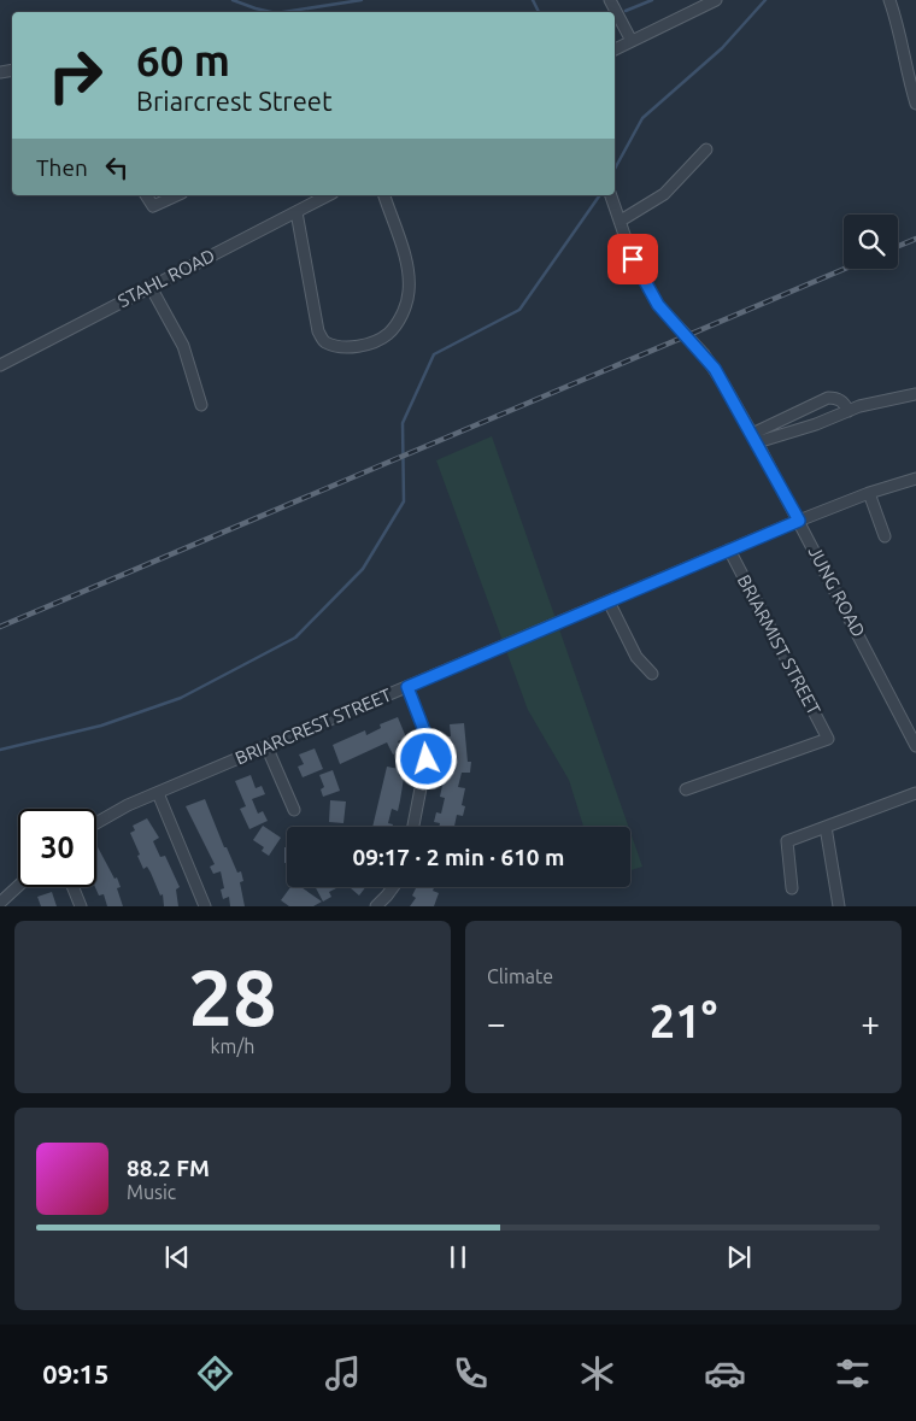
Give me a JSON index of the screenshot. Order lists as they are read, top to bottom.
{
  "streets": {
    "street": [
      "STAHL ROAD",
      "JUNG ROAD",
      "BRIARMIST STREET",
      "BRIARCREST STREET"
    ]
  },
  "crossings": [
    ["JUNG ROAD", "BRIARCREST STREET"],
    ["BRIARMIST STREET", "BRIARCREST STREET"]
  ],
  "page": {
    "turn": ["60 m", "Briarcrest Street"],
    "then": "Then",
    "limit": "30",
    "trip": "09:17 · 2 min · 610 m",
    "tile": [
      ["28", "km/h"],
      "Climate"
    ],
    "heat": ["−", "21°", "+"],
    "song": ["88.2 FM", "Music"],
    "tabs": "09:15"
  }
}
